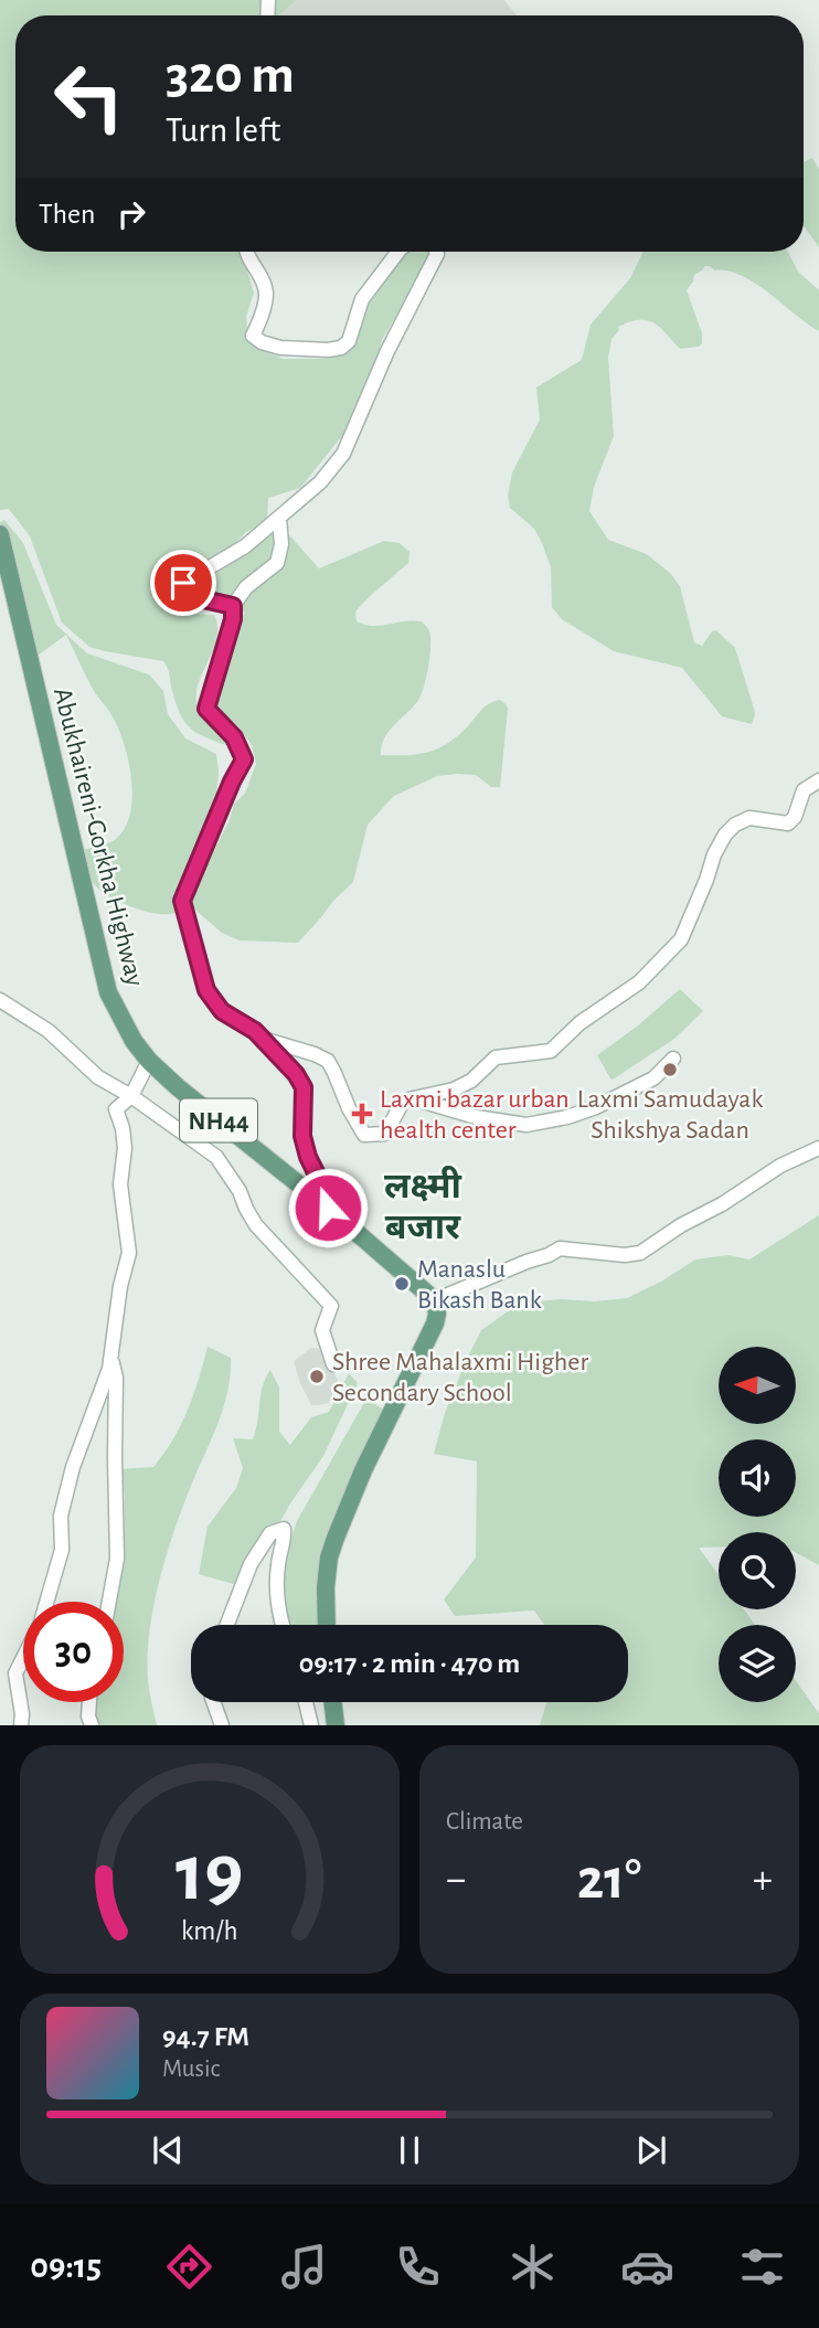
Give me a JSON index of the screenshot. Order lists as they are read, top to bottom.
{
  "streets": {
    "main road": ["Abukhaireni-Gorkha Highway", "NH44"]
  },
  "districts": ["लक्ष्मी बजार"],
  "places": {
    "other": ["Laxmi Samudayak Shikshya Sadan", "Manaslu Bikash Bank", "Shree Mahalaxmi Higher Secondary School"],
    "health": ["Laxmi bazar urban health center"]
  },
  "north": "left",
  "page": {
    "turn": ["320 m", "Turn left"],
    "then": "Then",
    "limit": "30",
    "trip": "09:17 · 2 min · 470 m",
    "tile": "Climate",
    "heat": ["−", "21°", "+"],
    "song": ["94.7 FM", "Music"],
    "tabs": "09:15",
    "gauge": ["19", "km/h"]
  }
}
